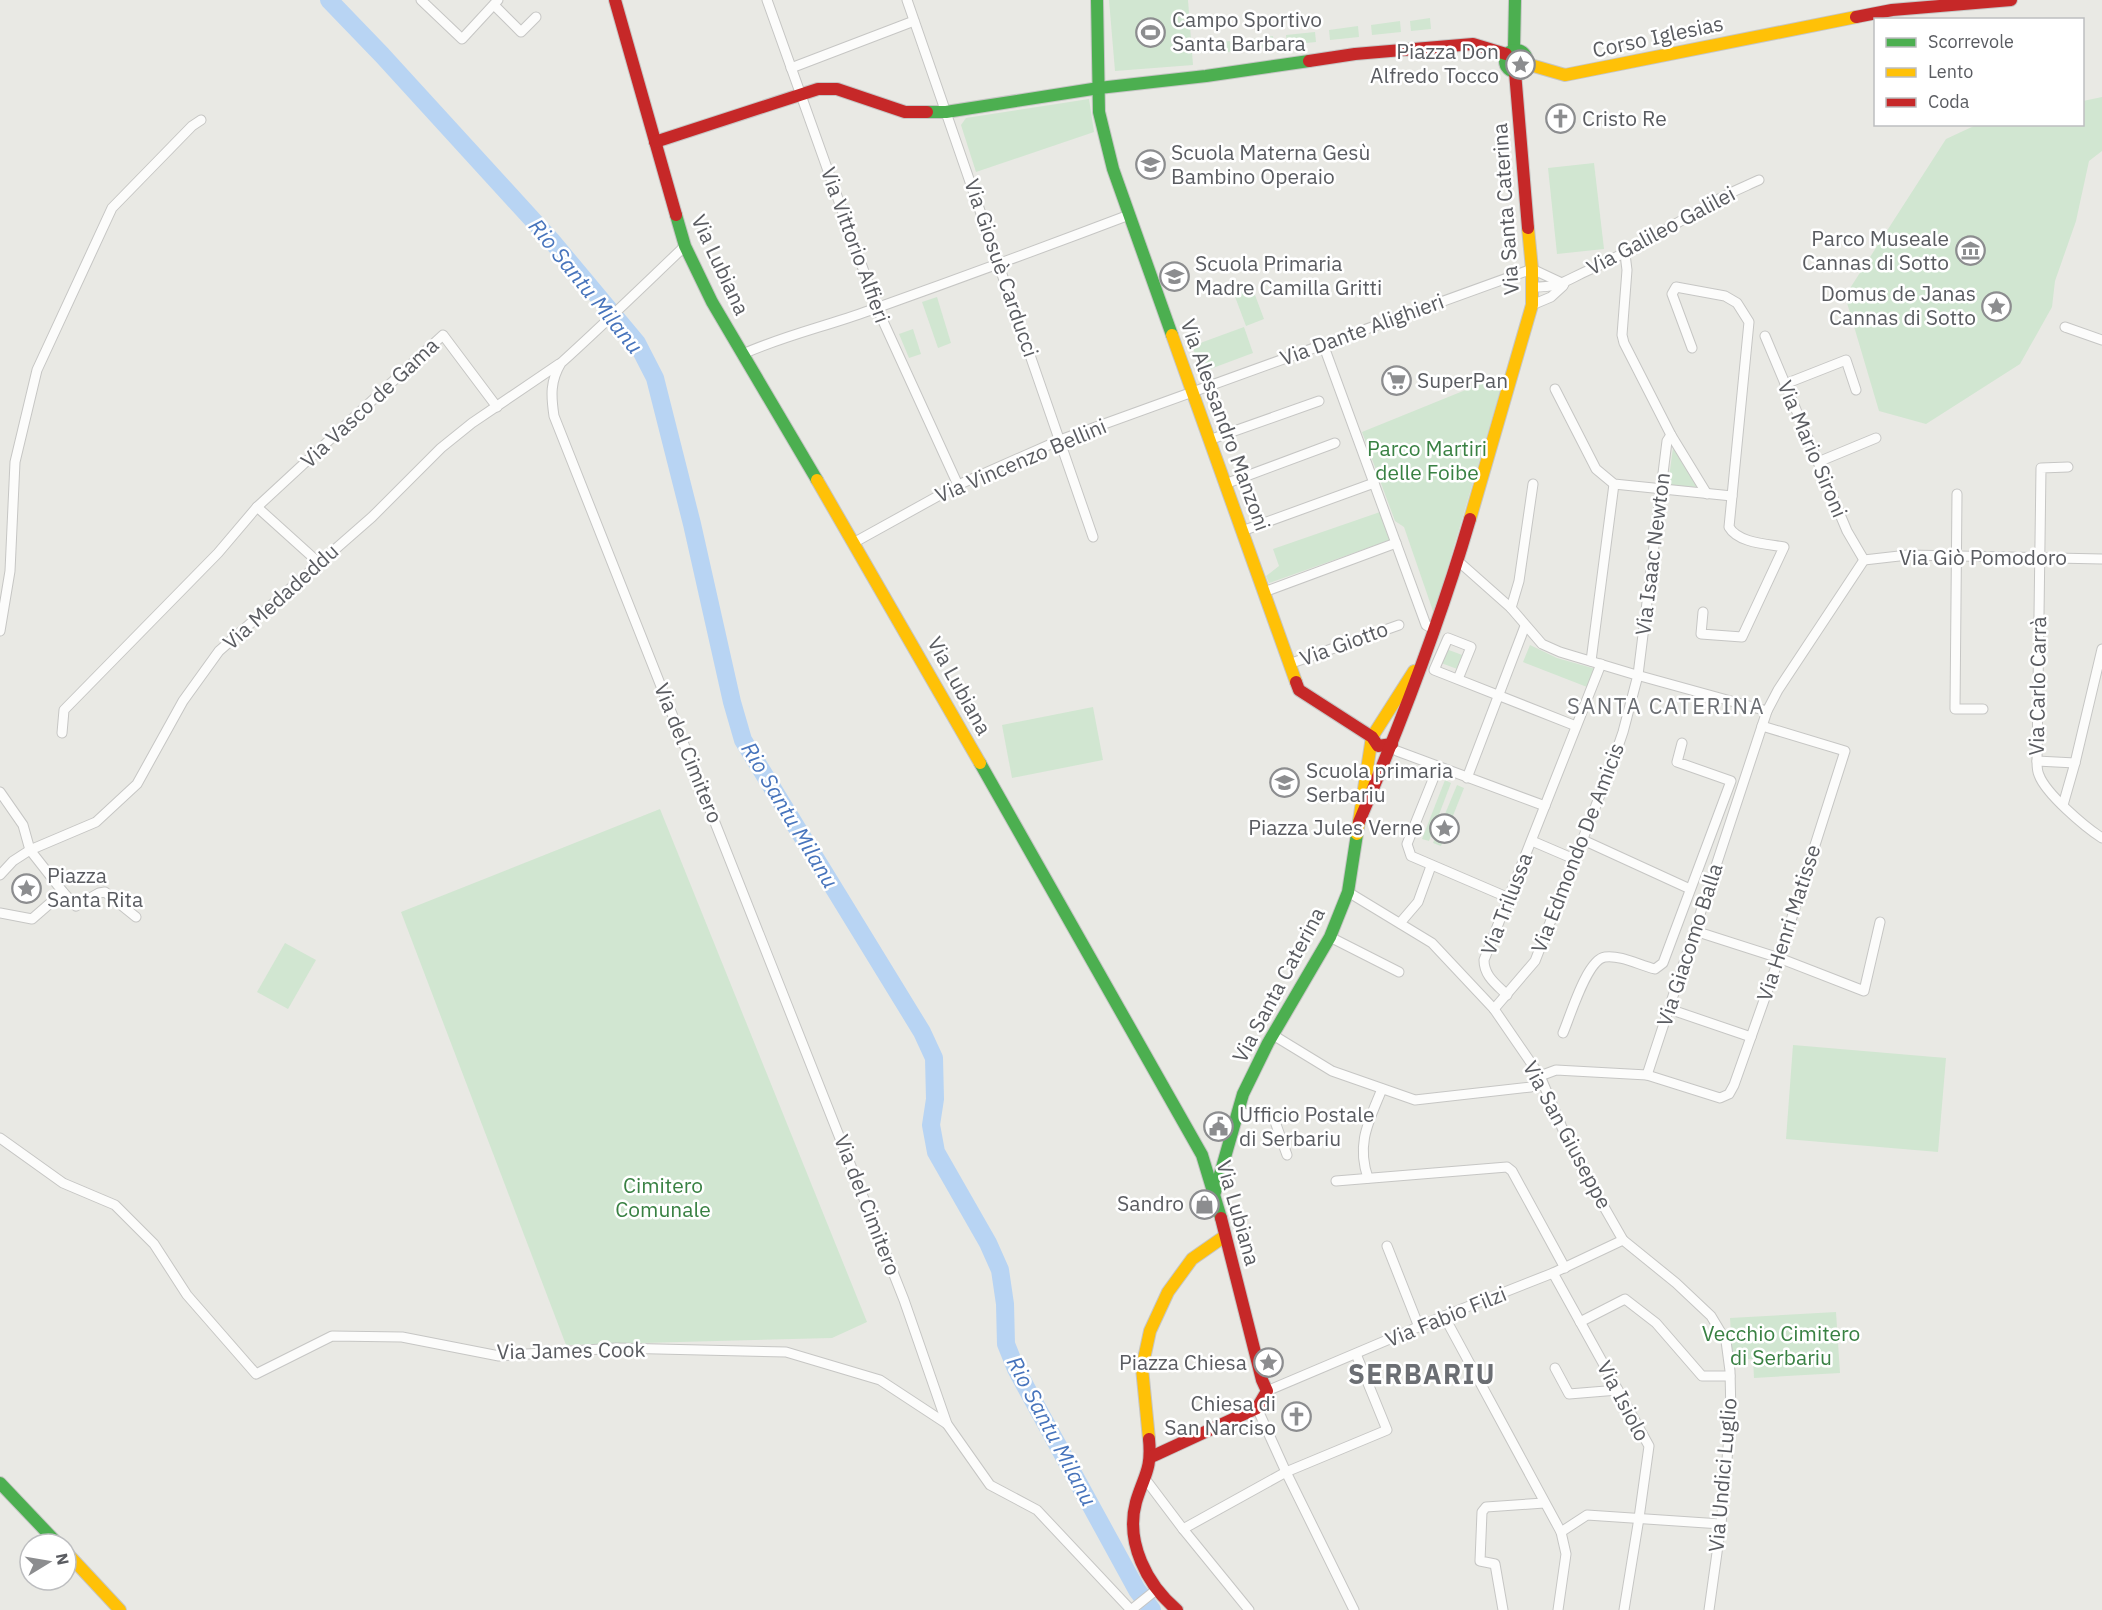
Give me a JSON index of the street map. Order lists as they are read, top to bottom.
{
  "streets": {
    "street": [
      "Corso Iglesias",
      "Via Santa Caterina",
      "Via Galileo Galilei",
      "Via Vittorio Alfieri",
      "Via Lubiana",
      "Via Giosuè Carducci",
      "Via Dante Alighieri",
      "Via Vasco de Gama",
      "Via Alessandro Manzoni",
      "Via Mario Sironi",
      "Via Vincenzo Bellini",
      "Via Isaac Newton",
      "Via Giò Pomodoro",
      "Via Medadeddu",
      "Via Giotto",
      "Via Carlo Carrà",
      "Via del Cimitero",
      "Via Edmondo De Amicis",
      "Via Trilussa",
      "Via Henri Matisse",
      "Via Giacomo Balla",
      "Via San Giuseppe",
      "Via Fabio Filzi",
      "Via James Cook",
      "Via Isiolo",
      "Via Undici Luglio"
    ]
  },
  "crossings": [
    ["Corso Iglesias", "Via Santa Caterina"],
    ["Via Santa Caterina", "Via Galileo Galilei"],
    ["Via Santa Caterina", "Via Lubiana"],
    ["Via Santa Caterina", "Via Dante Alighieri"],
    ["Via Santa Caterina", "Via Alessandro Manzoni"],
    ["Via Santa Caterina", "Via San Giuseppe"],
    ["Via Galileo Galilei", "Via Dante Alighieri"],
    ["Via Vittorio Alfieri", "Via Vincenzo Bellini"],
    ["Via Lubiana", "Via Vincenzo Bellini"],
    ["Via Lubiana", "Via del Cimitero"],
    ["Via Lubiana", "Via Fabio Filzi"],
    ["Via Giosuè Carducci", "Via Vincenzo Bellini"],
    ["Via Dante Alighieri", "Via Alessandro Manzoni"],
    ["Via Dante Alighieri", "Via Vincenzo Bellini"],
    ["Via Vasco de Gama", "Via Medadeddu"],
    ["Via Alessandro Manzoni", "Via Vincenzo Bellini"],
    ["Via Alessandro Manzoni", "Via Giotto"],
    ["Via Mario Sironi", "Via Giò Pomodoro"],
    ["Via Mario Sironi", "Via Giacomo Balla"],
    ["Via Isaac Newton", "Via Edmondo De Amicis"],
    ["Via Giò Pomodoro", "Via Carlo Carrà"],
    ["Via Giò Pomodoro", "Via Giacomo Balla"],
    ["Via Medadeddu", "Via del Cimitero"],
    ["Via del Cimitero", "Via James Cook"],
    ["Via Edmondo De Amicis", "Via Trilussa"],
    ["Via Edmondo De Amicis", "Via San Giuseppe"],
    ["Via Henri Matisse", "Via Giacomo Balla"],
    ["Via San Giuseppe", "Via Fabio Filzi"],
    ["Via San Giuseppe", "Via Undici Luglio"],
    ["Via Fabio Filzi", "Via Isiolo"],
    ["Via Fabio Filzi", "Via Undici Luglio"]
  ],
  "districts": ["SANTA CATERINA", "SERBARIU"],
  "water": ["Rio Santu Milanu"],
  "parks": ["Parco Martiri delle Foibe", "Cimitero Comunale", "Vecchio Cimitero di Serbariu"],
  "places": {
    "sports": ["Campo Sportivo Santa Barbara"],
    "place": [
      "Piazza Don Alfredo Tocco",
      "Domus de Janas Cannas di Sotto",
      "Piazza Jules Verne",
      "Piazza Santa Rita",
      "Piazza Chiesa"
    ],
    "church": ["Cristo Re", "Chiesa di San Narciso"],
    "school or university": ["Scuola Materna Gesù Bambino Operaio", "Scuola Primaria Madre Camilla Gritti", "Scuola primaria Serbariu"],
    "museum": ["Parco Museale Cannas di Sotto"],
    "supermarket": ["SuperPan"],
    "public building": ["Ufficio Postale di Serbariu"],
    "shop": ["Sandro"]
  },
  "legend": ["Scorrevole", "Lento", "Coda"],
  "north": "right"
}
